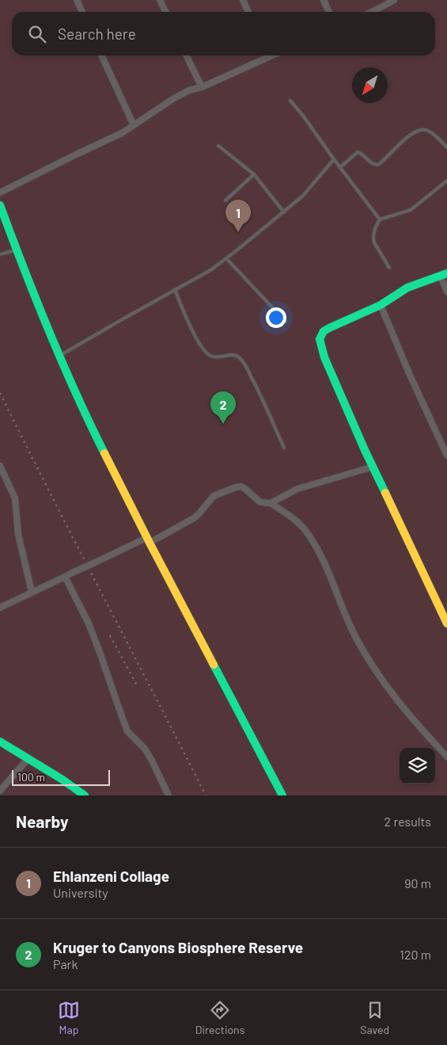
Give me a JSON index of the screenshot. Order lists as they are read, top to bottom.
{
  "scale_bar": "100 m",
  "north": "bottom left",
  "page": {
    "search": "Search here",
    "pins": ["1", "2"],
    "scale": "100 m",
    "heading": ["Nearby", "2 results"],
    "list": [
      {
        "mark": "1",
        "name": "Ehlanzeni Collage",
        "note": "University",
        "value": "90 m"
      },
      {
        "mark": "2",
        "name": "Kruger to Canyons Biosphere Reserve",
        "note": "Park",
        "value": "120 m"
      }
    ],
    "nav": ["Map", "Directions", "Saved"]
  }
}
